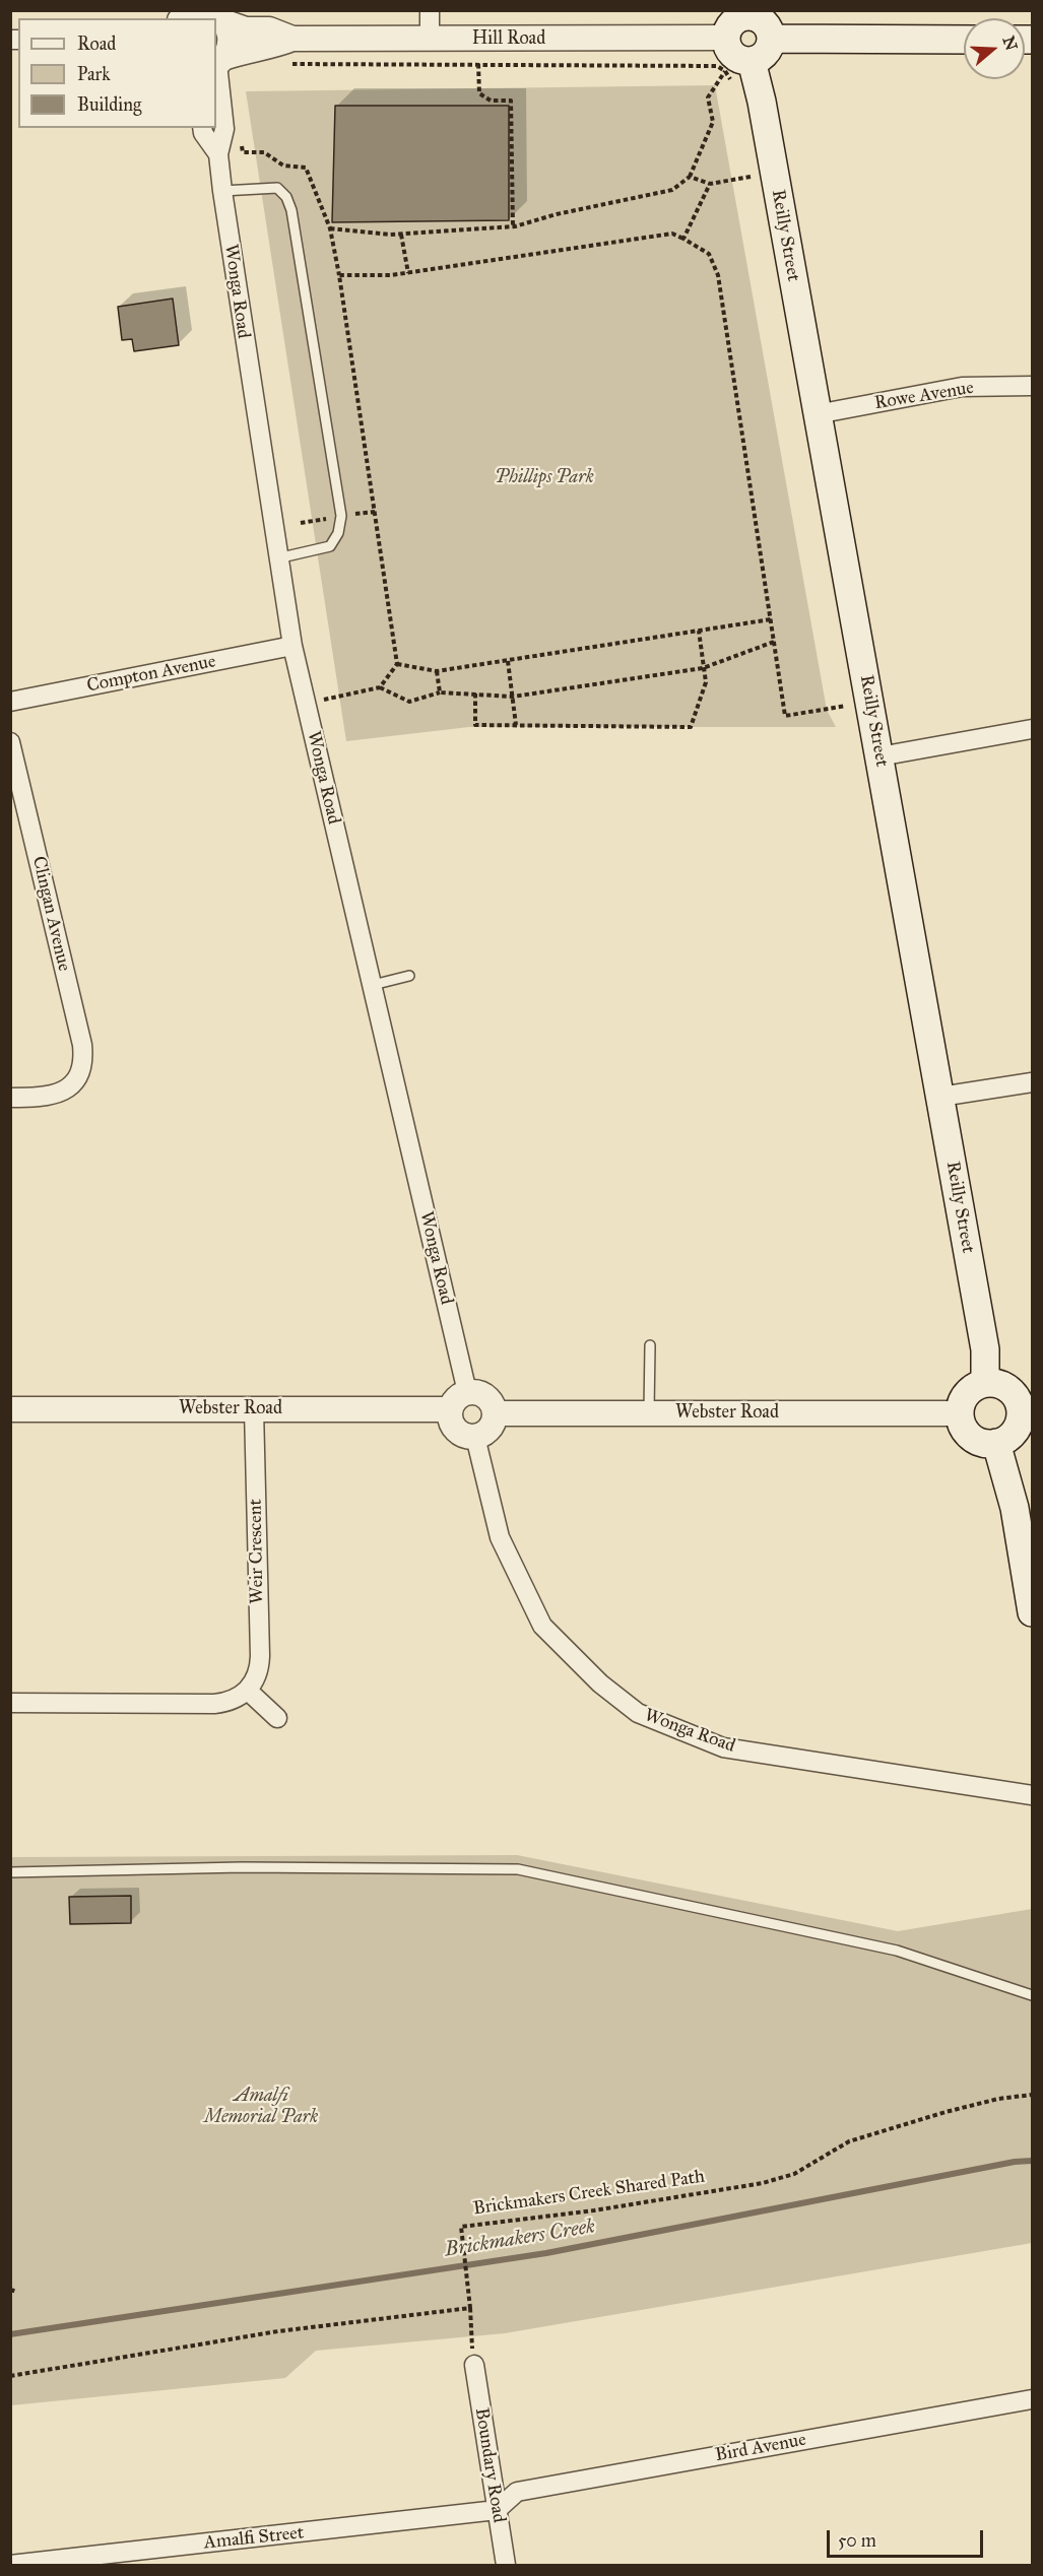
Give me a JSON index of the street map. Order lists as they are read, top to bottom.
{
  "streets": {
    "main road": ["Reilly Street"],
    "street": [
      "Hill Road",
      "Wonga Road",
      "Rowe Avenue",
      "Compton Avenue",
      "Clingan Avenue",
      "Webster Road",
      "Weir Crescent",
      "Bird Avenue",
      "Boundary Road",
      "Amalfi Street"
    ],
    "path": ["Brickmakers Creek Shared Path"]
  },
  "crossings": [
    ["Hill Road", "Reilly Street"],
    ["Hill Road", "Wonga Road"],
    ["Reilly Street", "Rowe Avenue"],
    ["Reilly Street", "Webster Road"],
    ["Wonga Road", "Compton Avenue"],
    ["Wonga Road", "Webster Road"],
    ["Webster Road", "Weir Crescent"],
    ["Bird Avenue", "Boundary Road"],
    ["Bird Avenue", "Amalfi Street"],
    ["Boundary Road", "Amalfi Street"]
  ],
  "water": ["Brickmakers Creek"],
  "parks": ["Phillips Park", "Amalfi Memorial Park"],
  "legend": ["Road", "Park", "Building"],
  "scale_bar": "50 m",
  "north": "right"
}
